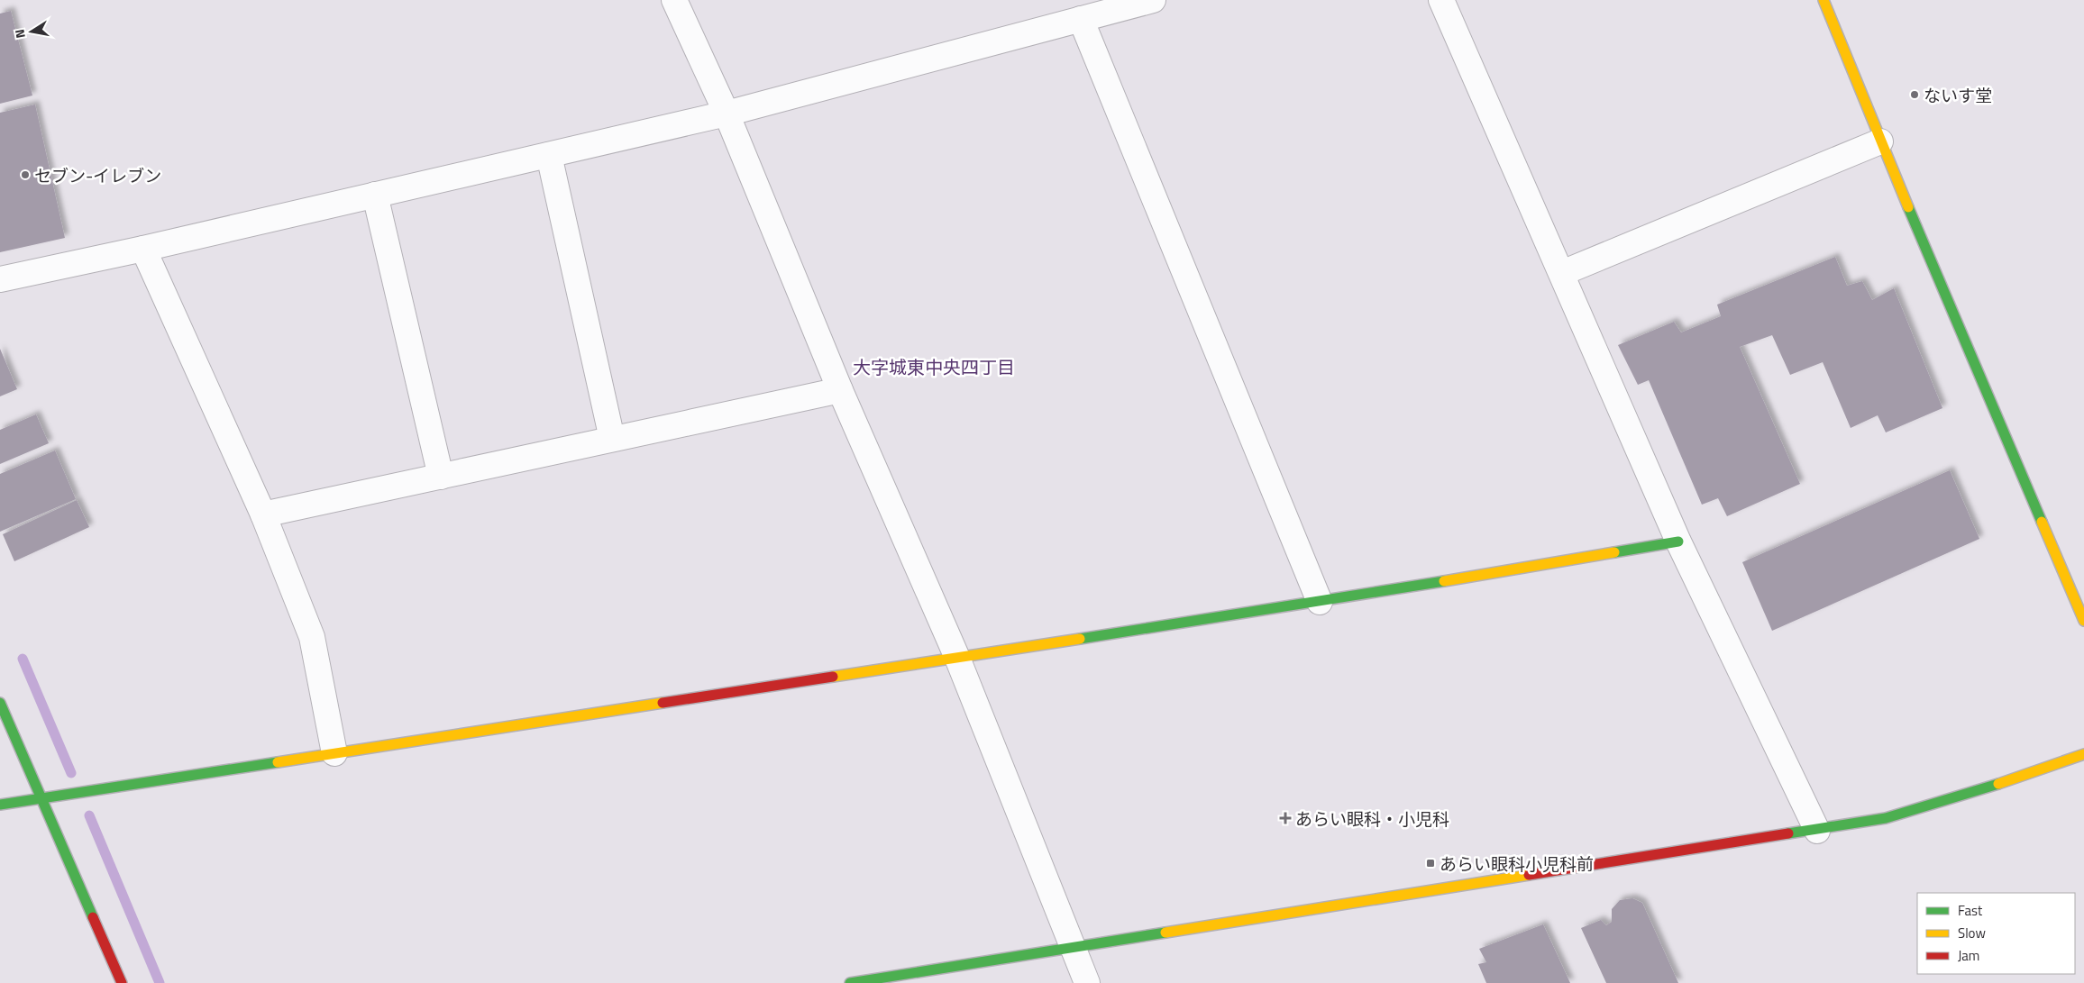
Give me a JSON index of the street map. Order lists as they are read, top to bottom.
{
  "districts": ["大字城東中央四丁目"],
  "places": {
    "other": ["ないす堂", "セブン-イレブン"],
    "health": ["あらい眼科・小児科"],
    "transit": ["あらい眼科小児科前"]
  },
  "legend": ["Fast", "Slow", "Jam"],
  "north": "left"
}
